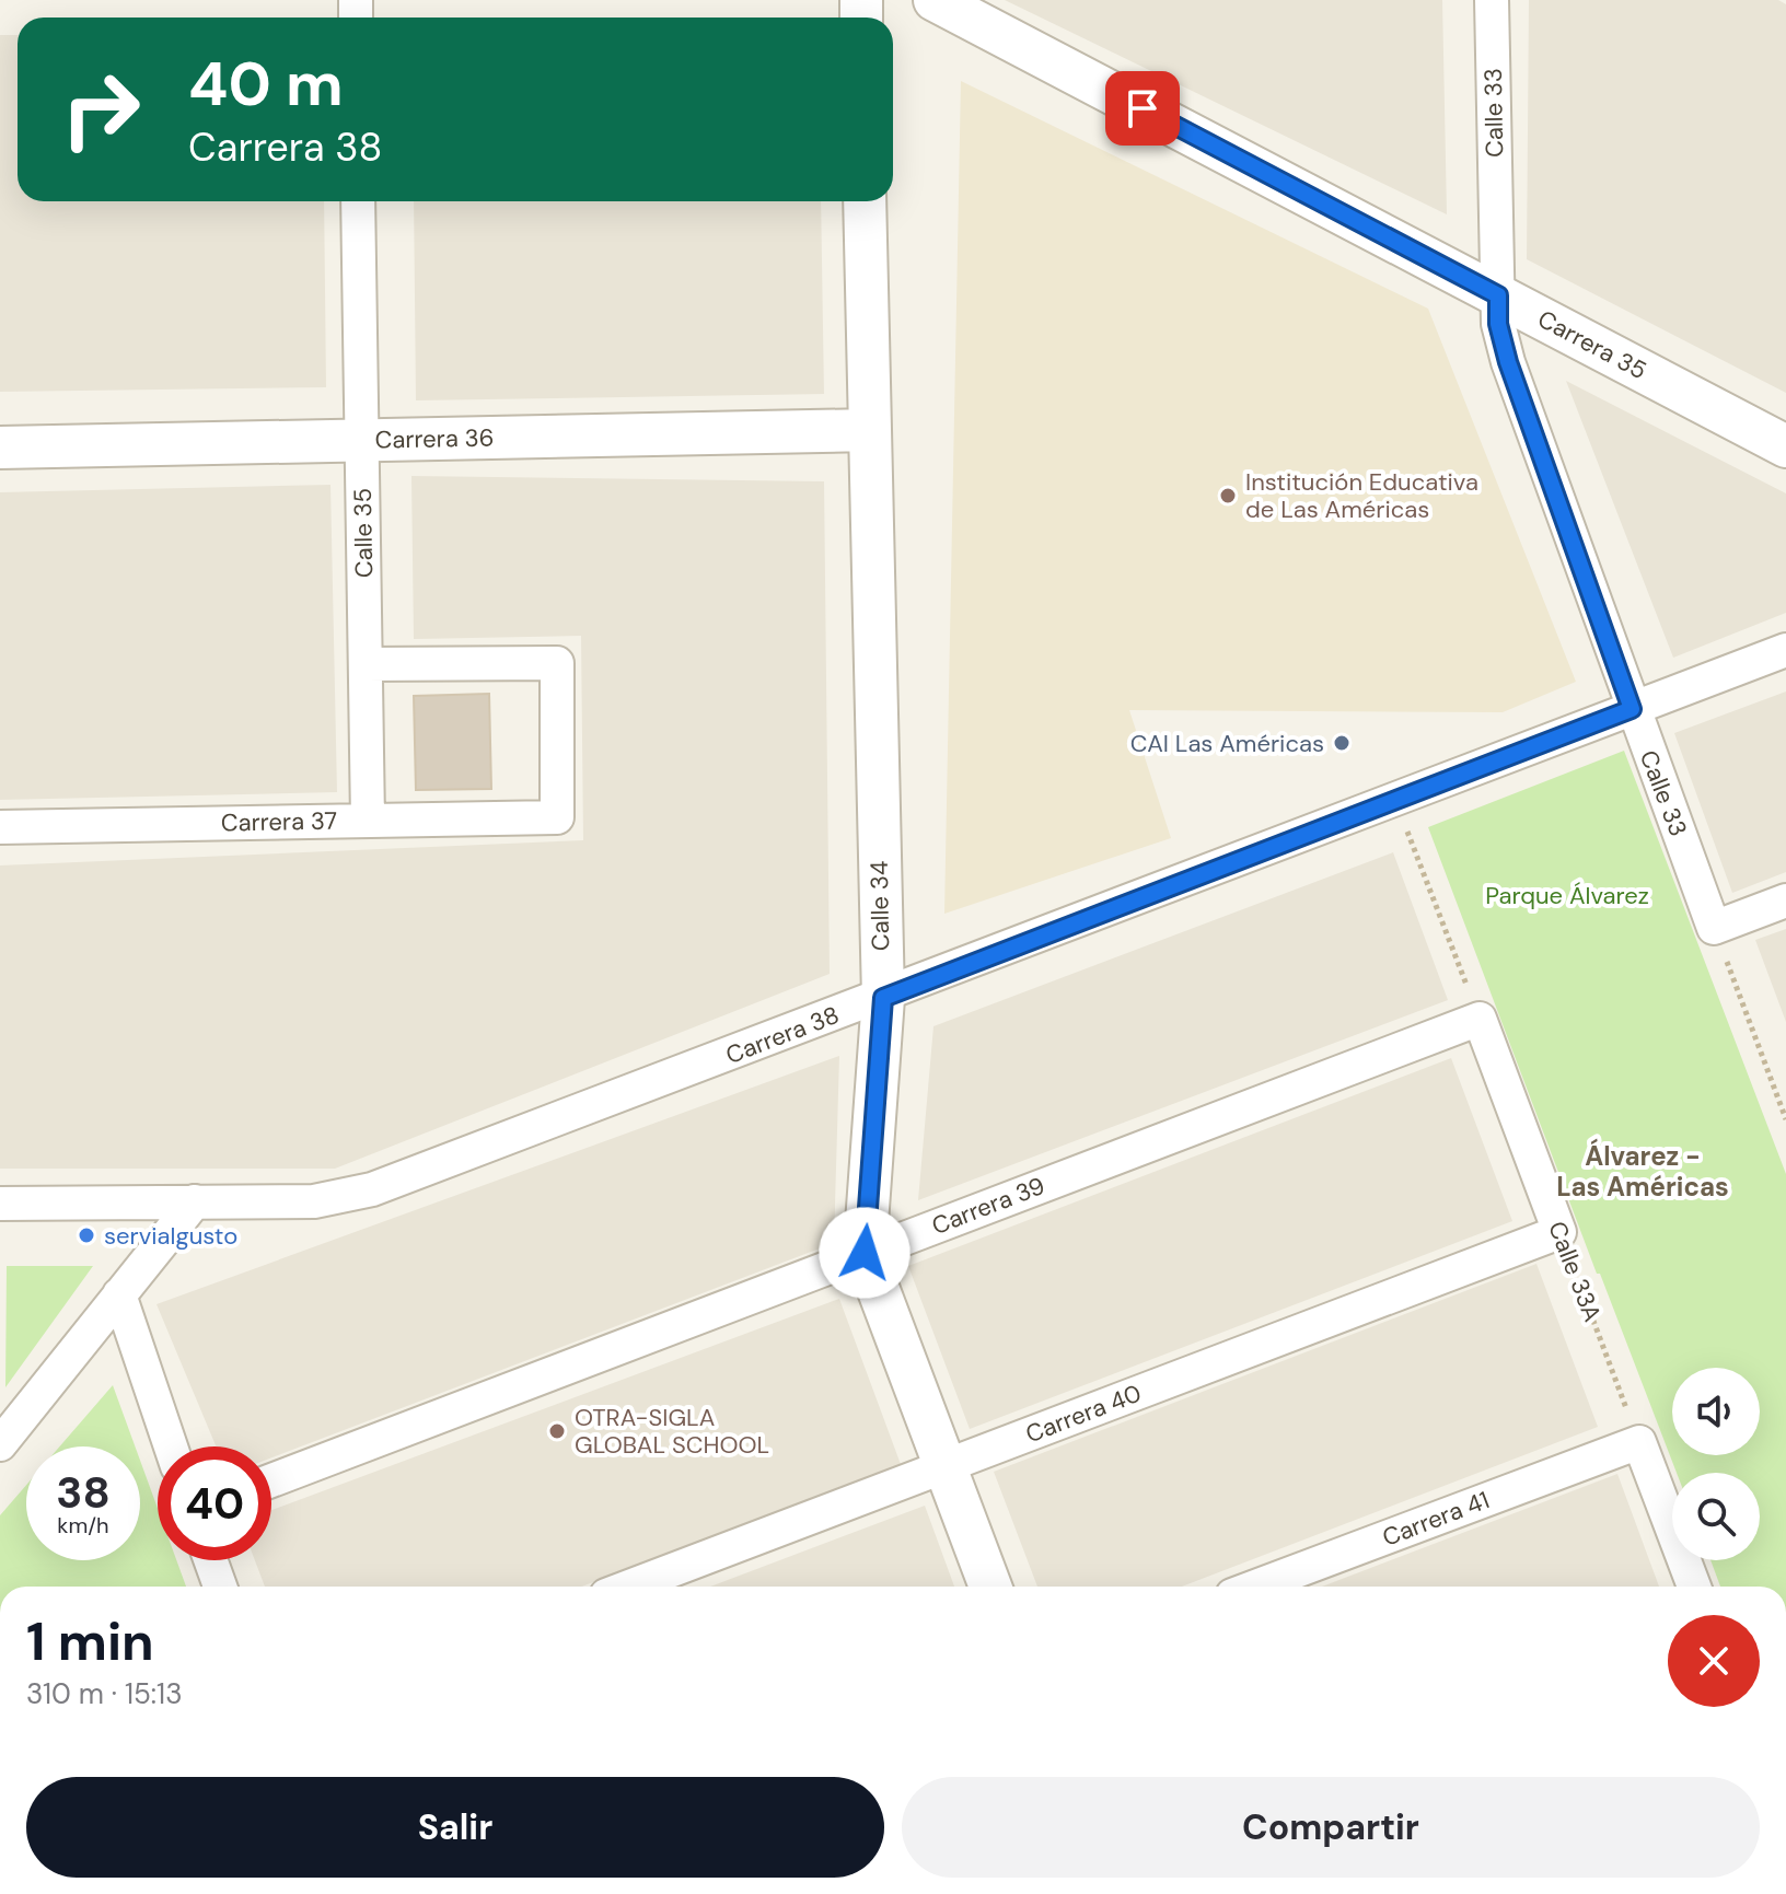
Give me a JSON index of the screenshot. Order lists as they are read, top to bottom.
{
  "streets": {
    "street": [
      "Calle 33",
      "Carrera 35",
      "Carrera 36",
      "Calle 35",
      "Carrera 37",
      "Calle 34",
      "Carrera 38",
      "Carrera 39",
      "Calle 33A",
      "Carrera 40",
      "Carrera 41"
    ]
  },
  "crossings": [
    ["Calle 33", "Carrera 35"],
    ["Calle 33", "Carrera 38"],
    ["Carrera 36", "Calle 35"],
    ["Carrera 36", "Calle 34"],
    ["Calle 35", "Carrera 37"],
    ["Calle 34", "Carrera 38"],
    ["Calle 34", "Carrera 39"],
    ["Calle 34", "Carrera 40"],
    ["Carrera 39", "Calle 33A"],
    ["Calle 33A", "Carrera 40"],
    ["Calle 33A", "Carrera 41"]
  ],
  "districts": ["Álvarez - Las Américas"],
  "parks": ["Parque Álvarez"],
  "places": [
    "Institución Educativa de Las Américas",
    "CAI Las Américas",
    "servialgusto",
    "OTRA-SIGLA GLOBAL SCHOOL"
  ],
  "page": {
    "turn": ["40 m", "Carrera 38"],
    "speed": "38 km/h",
    "limit": "40",
    "heading": ["1 min", "310 m · 15:13"],
    "buttons": ["Salir", "Compartir"]
  }
}
